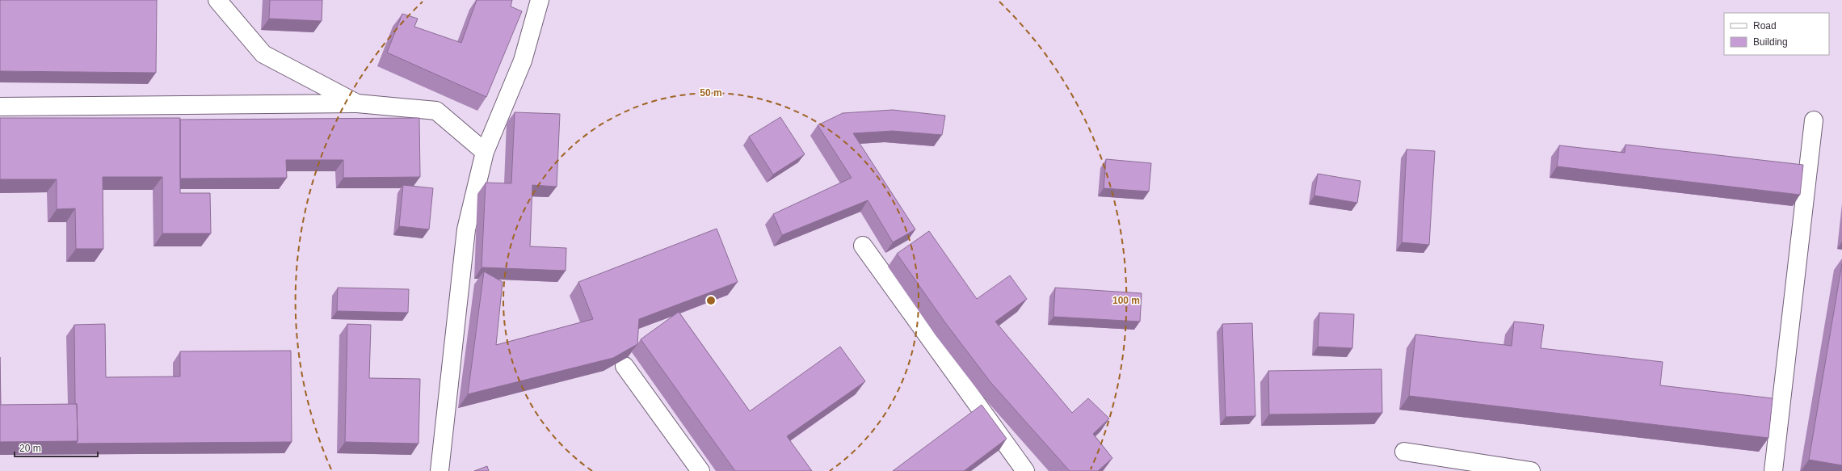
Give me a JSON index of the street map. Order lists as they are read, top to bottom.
{
  "legend": ["Road", "Building"],
  "scale_bar": "20 m",
  "rings": ["50 m", "100 m"]
}
